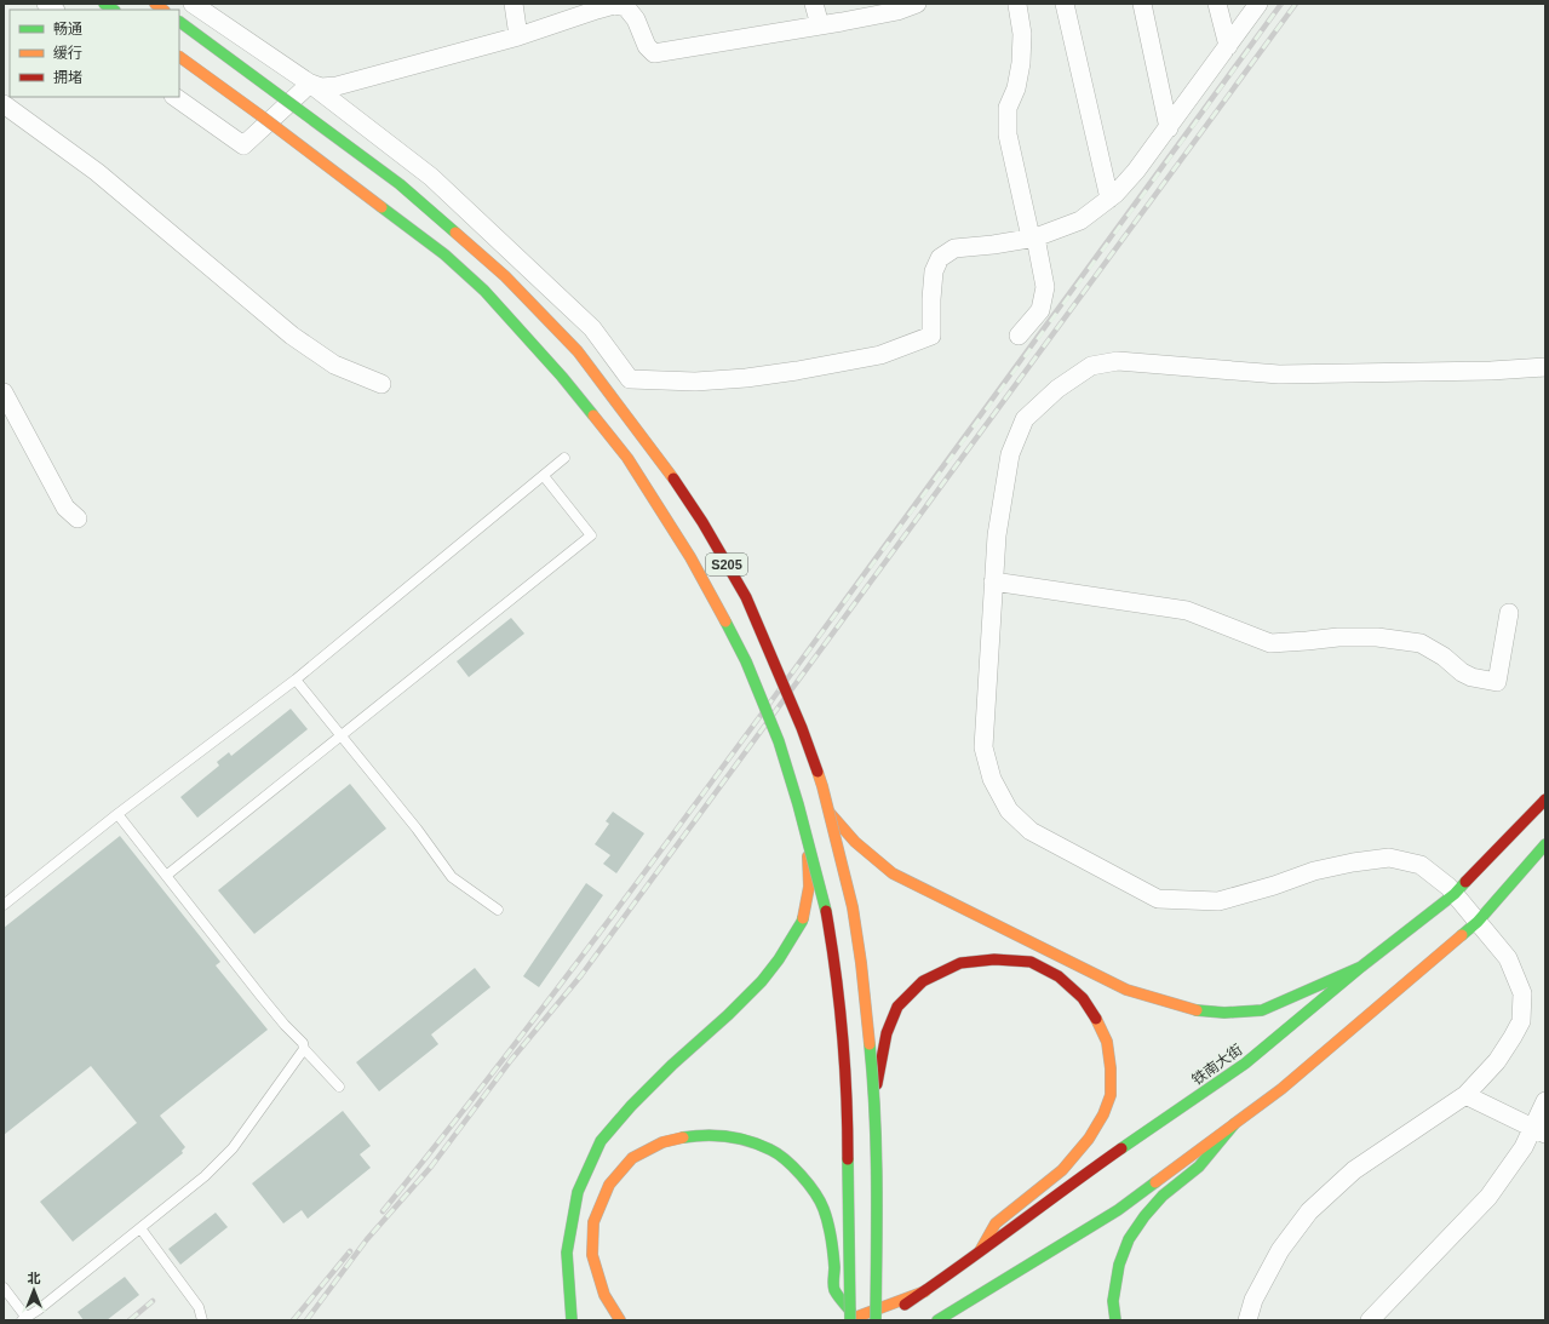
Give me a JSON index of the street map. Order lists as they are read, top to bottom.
{
  "streets": {
    "main road": ["S205", "铁南大街"]
  },
  "legend": ["畅通", "缓行", "拥堵"],
  "north": "top"
}
